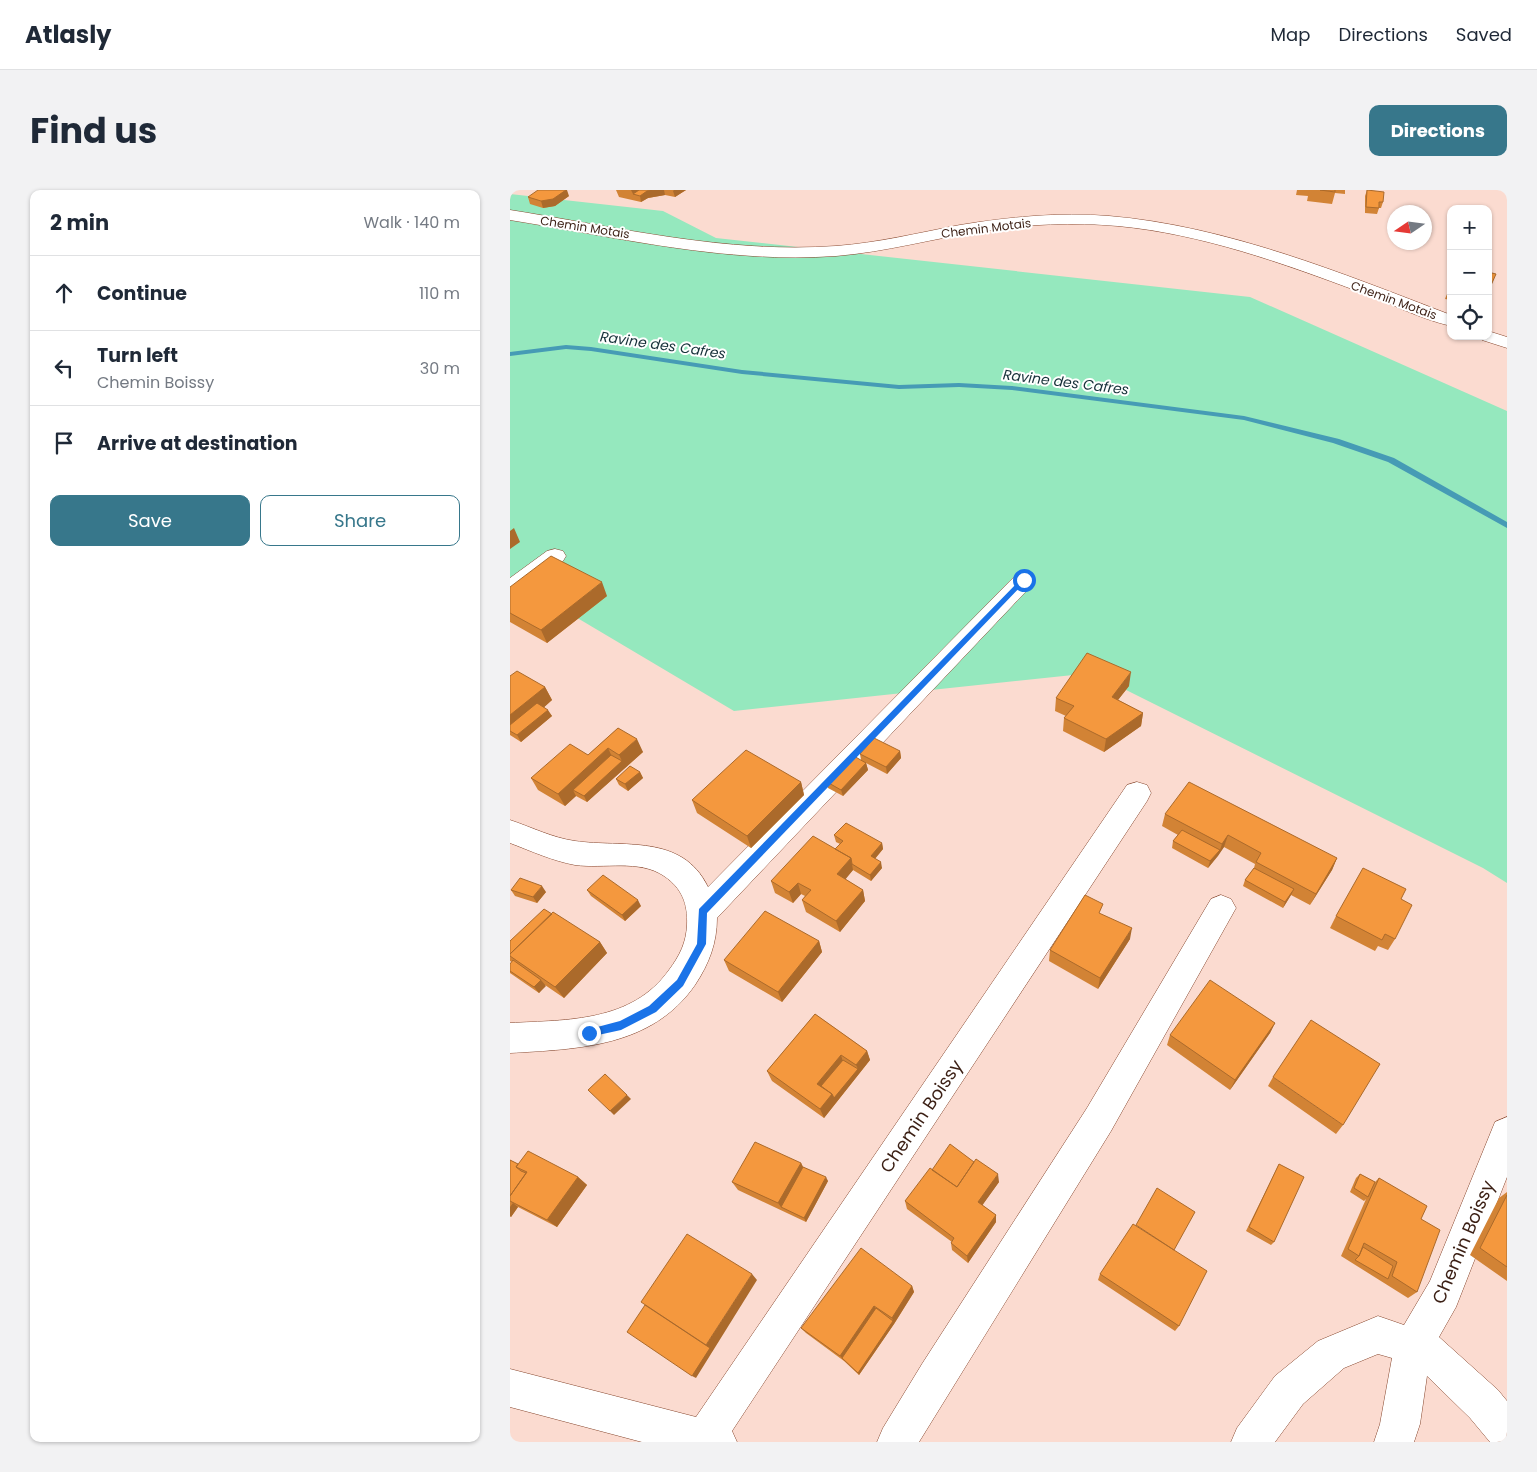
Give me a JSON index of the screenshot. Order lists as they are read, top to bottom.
{
  "streets": {
    "street": ["Chemin Motais", "Chemin Boissy"]
  },
  "water": ["Ravine des Cafres"],
  "north": "left",
  "page": {
    "header": "Atlasly",
    "nav": ["Map", "Directions", "Saved"],
    "title": "Find us",
    "buttons": [
      "Directions",
      ["Save", "Share"]
    ],
    "heading": ["2 min", "Walk · 140 m"],
    "map_buttons": ["+", "−"],
    "list": [
      ["Continue", "110 m"],
      ["Turn left", "Chemin Boissy", "30 m"],
      "Arrive at destination"
    ]
  }
}
